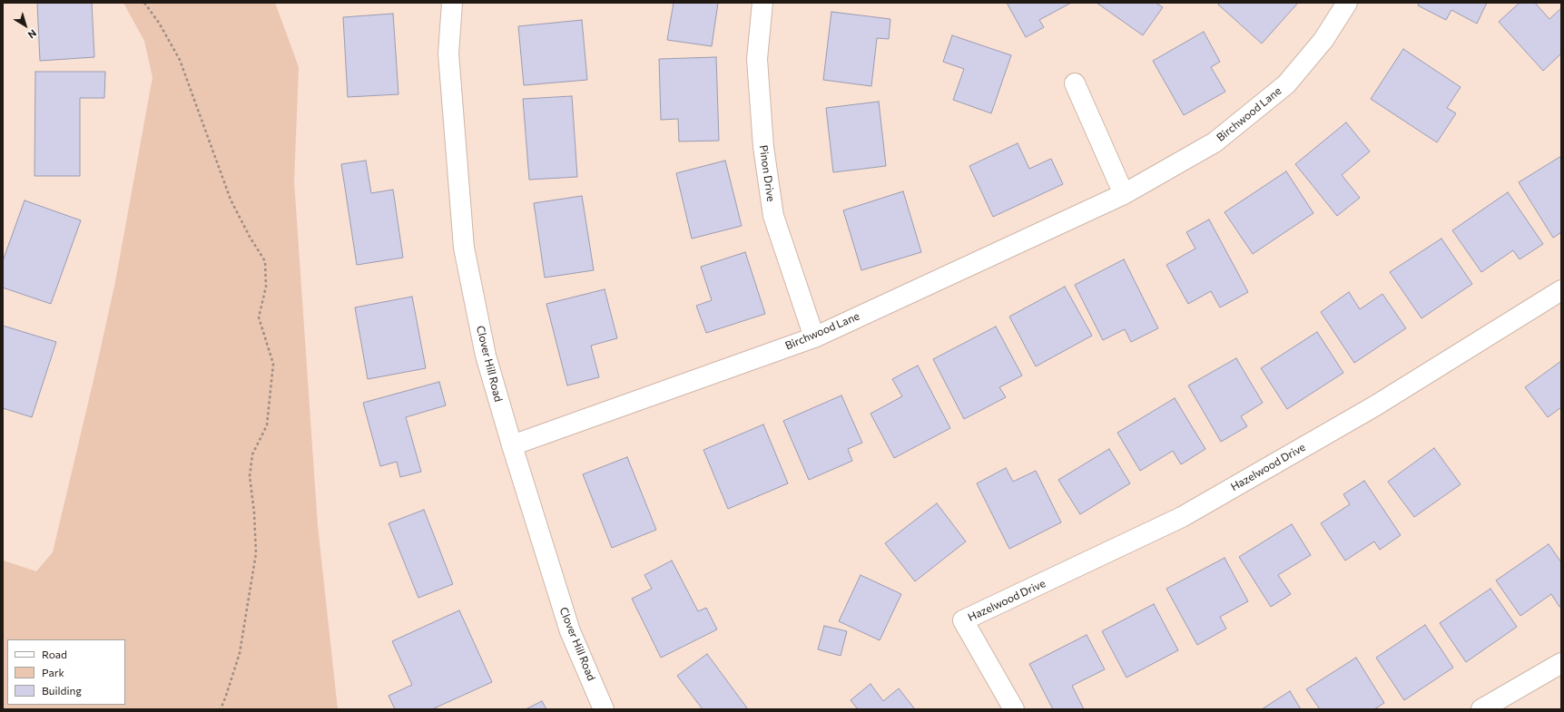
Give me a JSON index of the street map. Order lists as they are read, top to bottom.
{
  "streets": {
    "street": [
      "Birchwood Lane",
      "Pinon Drive",
      "Clover Hill Road",
      "Hazelwood Drive"
    ]
  },
  "crossings": [
    ["Birchwood Lane", "Pinon Drive"],
    ["Birchwood Lane", "Clover Hill Road"]
  ],
  "legend": ["Road", "Park", "Building"],
  "north": "bottom right"
}
